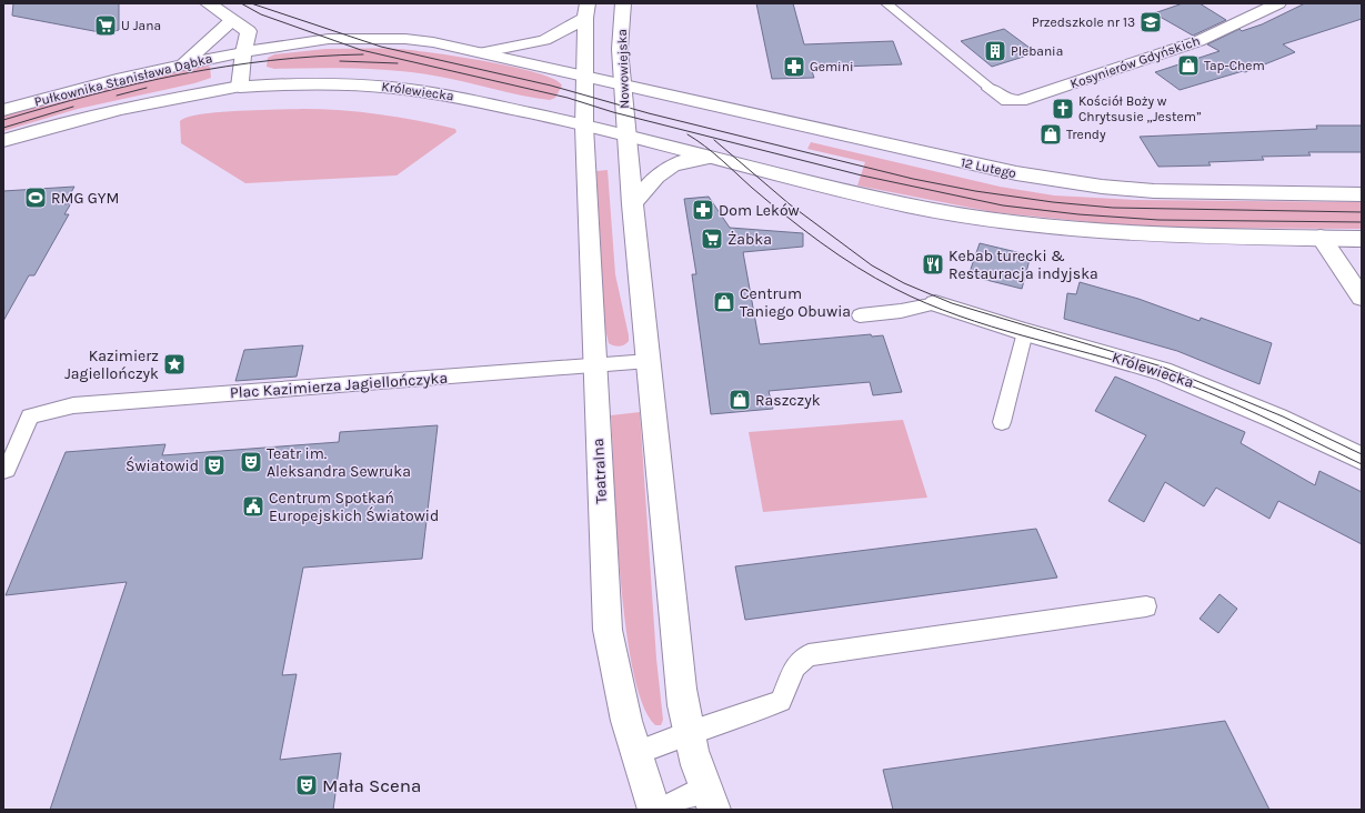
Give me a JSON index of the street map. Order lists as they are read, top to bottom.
{
  "streets": {
    "street": [
      "Kosynierów Gdyńskich",
      "Nowowiejska",
      "Pułkownika Stanisława Dąbka",
      "Królewiecka",
      "12 Lutego",
      "Teatralna"
    ],
    "lane": ["Plac Kazimierza Jagiellończyka"]
  },
  "crossings": [
    ["Nowowiejska", "Królewiecka"],
    ["Nowowiejska", "12 Lutego"],
    ["Pułkownika Stanisława Dąbka", "Królewiecka"],
    ["Królewiecka", "Teatralna"],
    ["Plac Kazimierza Jagiellończyka", "Teatralna"]
  ],
  "places": {
    "school or university": ["Przedszkole nr 13"],
    "supermarket": ["U Jana", "Żabka"],
    "building": ["Plebania"],
    "shop": [
      "Tap-Chem",
      "Trendy",
      "Centrum Taniego Obuwia",
      "Raszczyk"
    ],
    "pharmacy": ["Gemini", "Dom Leków"],
    "church": ["Kościół Boży w Chrytsusie „Jestem”"],
    "sports": ["RMG GYM"],
    "restaurant": ["Kebab turecki & Restauracja indyjska"],
    "place": ["Kazimierz Jagiellończyk"],
    "theatre": ["Teatr im. Aleksandra Sewruka", "Światowid", "Mała Scena"],
    "public building": ["Centrum Spotkań Europejskich Światowid"]
  }
}
